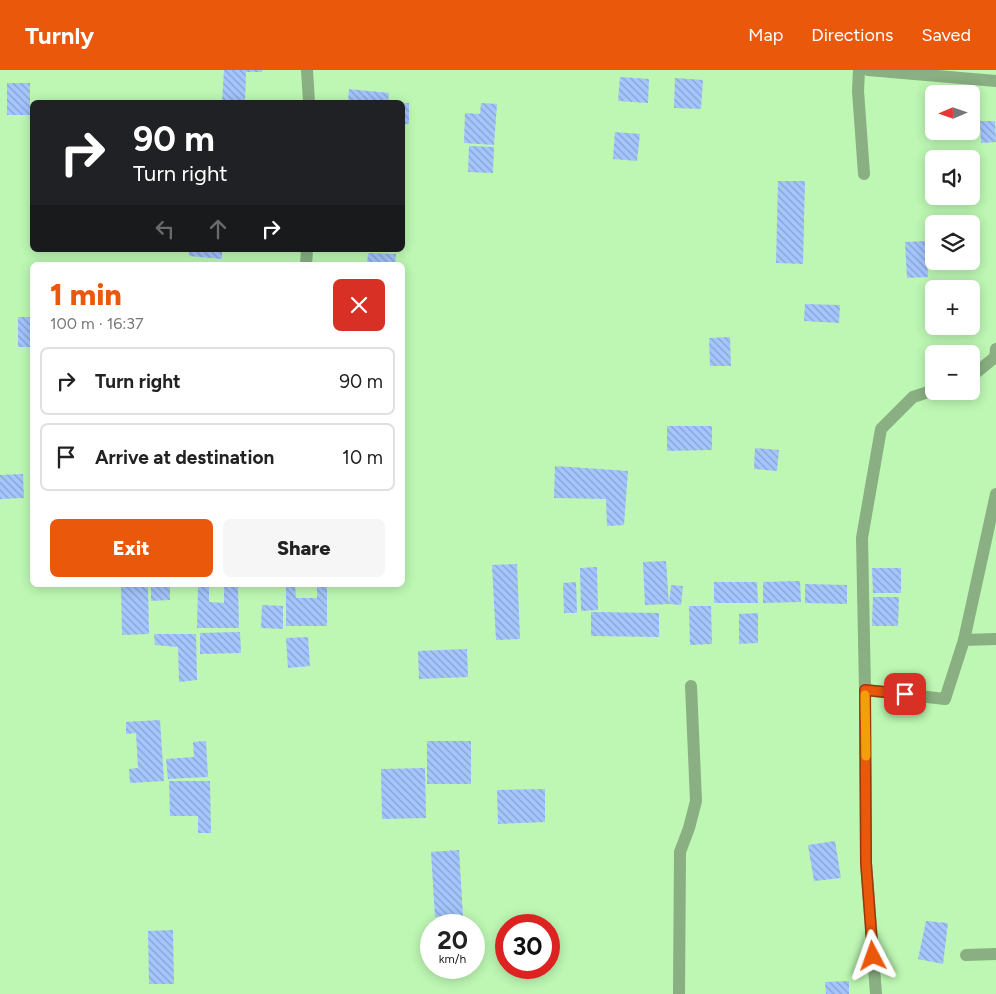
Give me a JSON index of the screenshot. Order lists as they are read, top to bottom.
{
  "north": "left",
  "page": {
    "header": "Turnly",
    "nav": ["Map", "Directions", "Saved"],
    "map_buttons": ["+", "−"],
    "turn": ["90 m", "Turn right"],
    "heading": ["1 min", "100 m · 16:37"],
    "list": [
      {
        "name": "Turn right",
        "value": "90 m"
      },
      {
        "name": "Arrive at destination",
        "value": "10 m"
      }
    ],
    "buttons": ["Exit", "Share"],
    "speed": "20 km/h",
    "limit": "30"
  }
}
